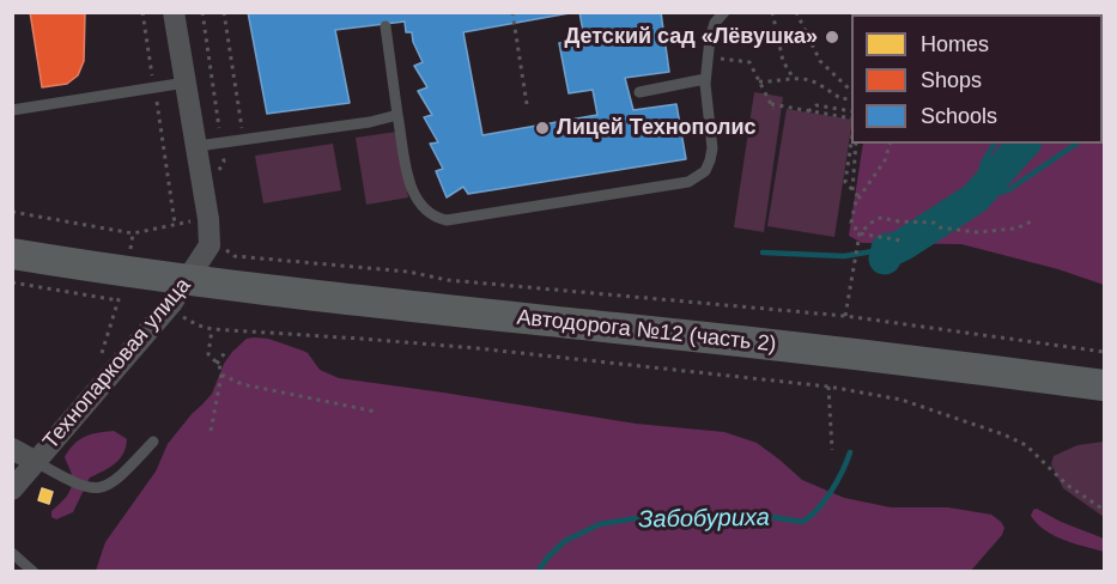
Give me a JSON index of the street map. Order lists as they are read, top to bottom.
{
  "streets": {
    "street": ["Автодорога №12 (часть 2)", "Технопарковая улица"]
  },
  "crossings": [
    ["Автодорога №12 (часть 2)", "Технопарковая улица"]
  ],
  "water": ["Забобуриха"],
  "places": ["Детский сад «Лёвушка»", "Лицей Технополис"],
  "legend": ["Homes", "Shops", "Schools"]
}
